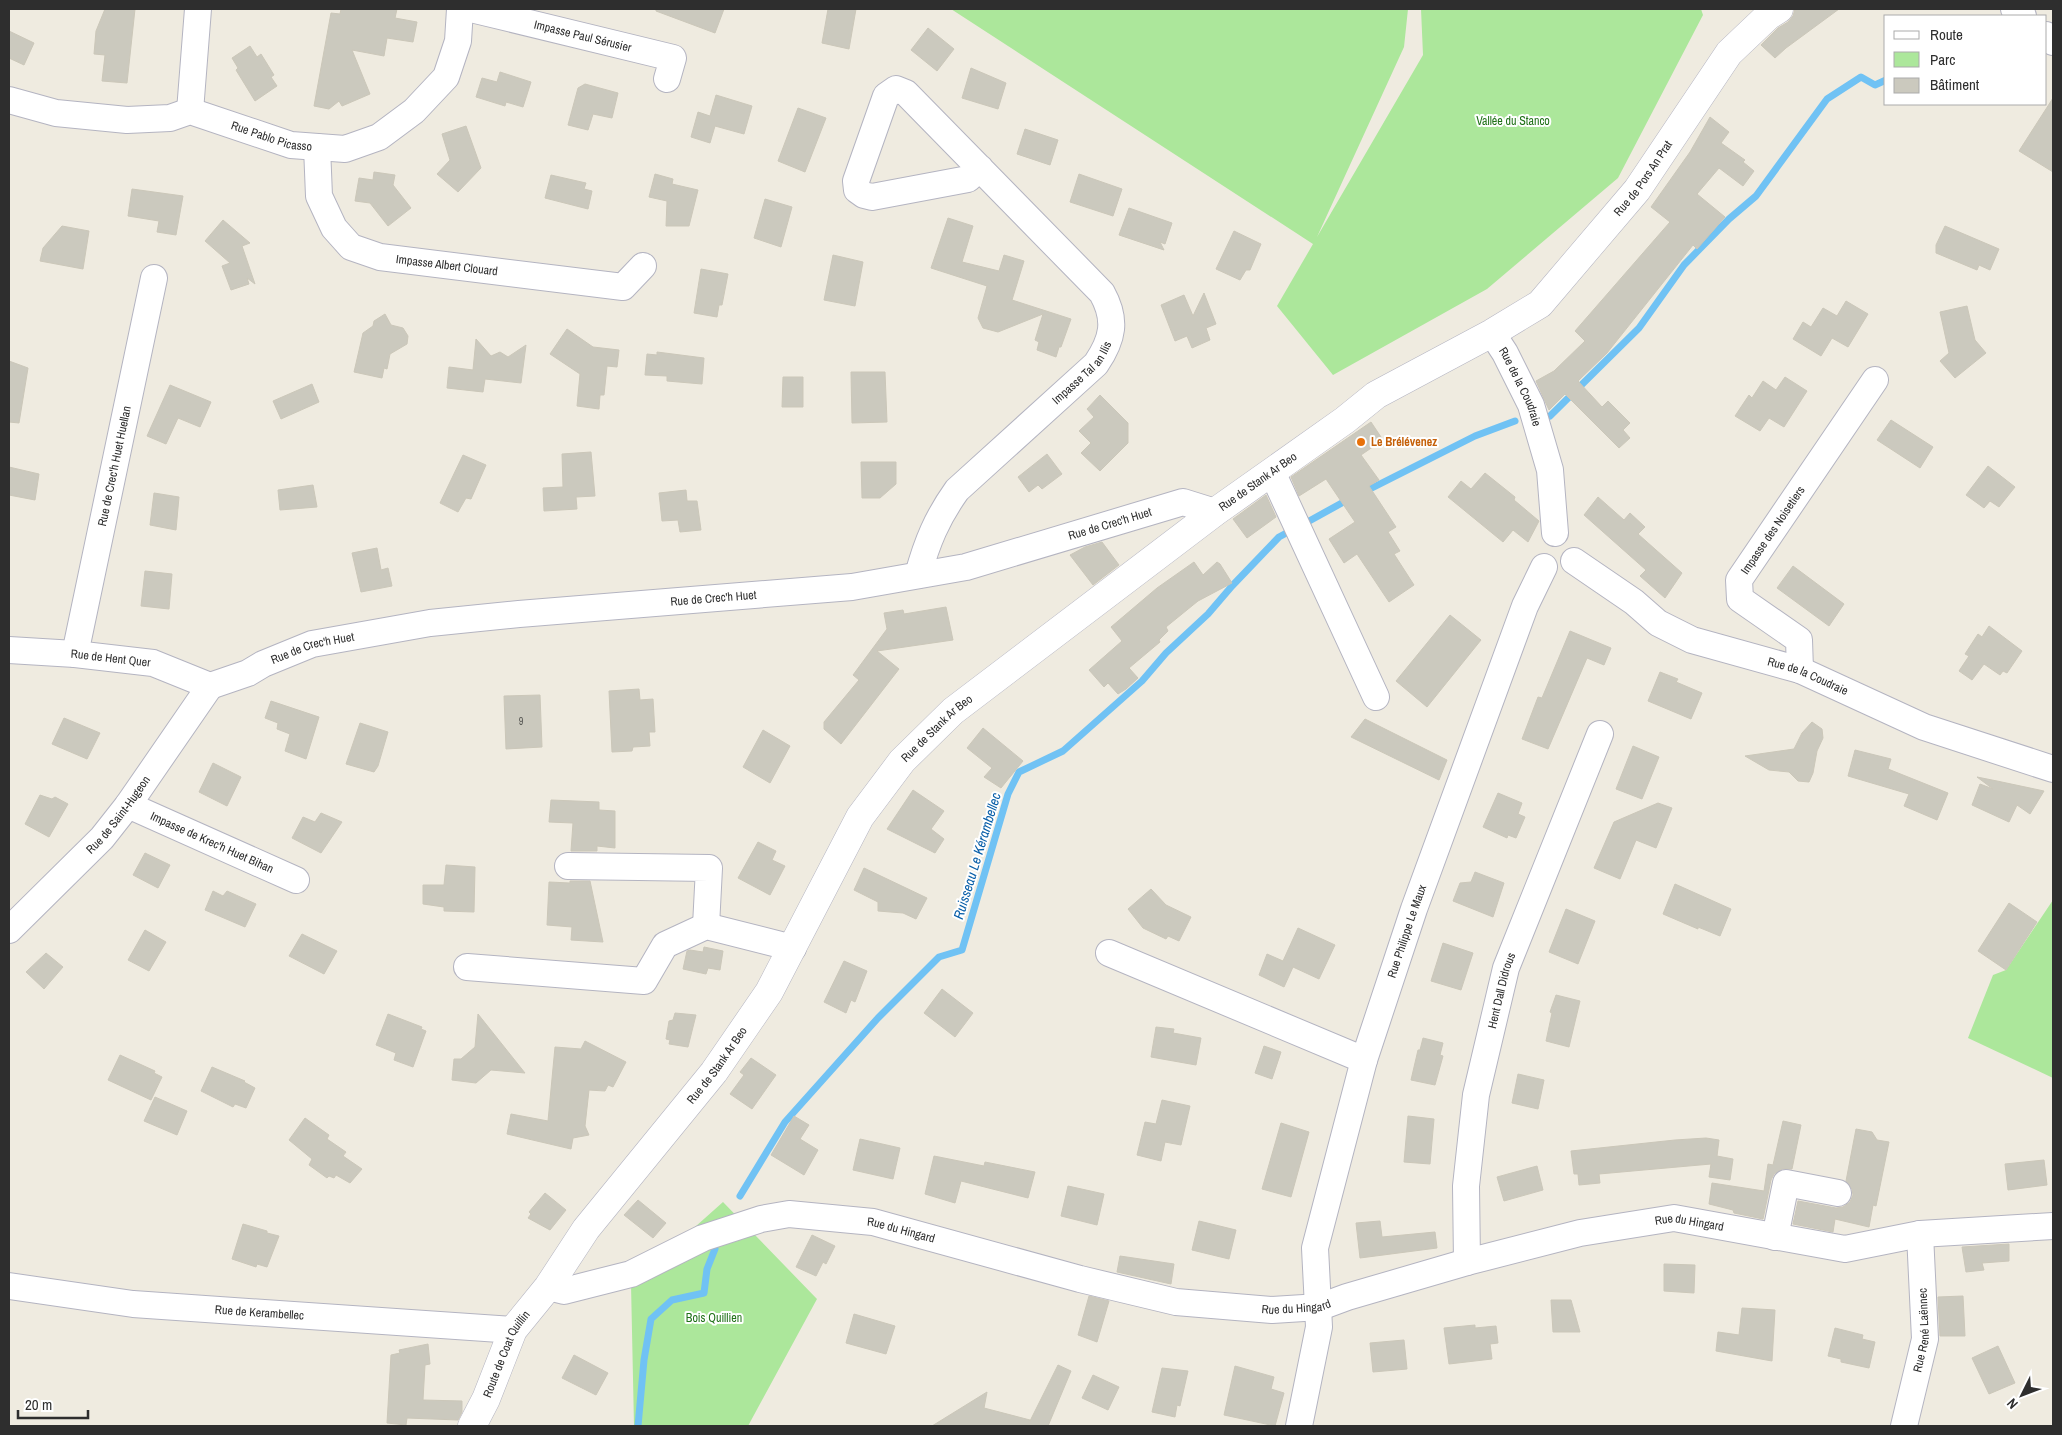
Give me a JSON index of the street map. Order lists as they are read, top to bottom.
{
  "streets": {
    "street": [
      "Impasse Paul Sérusier",
      "Rue Pablo Picasso",
      "Rue de Pors An Prat",
      "Impasse Albert Clouard",
      "Impasse Tal an Ilis",
      "Rue de la Coudraie",
      "Rue de Crec'h Huet Huellan",
      "Rue de Stank Ar Beo",
      "Rue de Crec'h Huet",
      "Impasse des Noisetiers",
      "Rue de Hent Quer",
      "Rue de Saint-Hugeon",
      "Impasse de Krec'h Huet Bihan",
      "Rue Philippe Le Maux",
      "Hent Dall Didrous",
      "Rue du Hingard",
      "Rue de Kerambellec",
      "Rue René Laënnec",
      "Route de Coat Quillin"
    ]
  },
  "crossings": [
    ["Rue Pablo Picasso", "Impasse Albert Clouard"],
    ["Rue de Pors An Prat", "Rue de la Coudraie"],
    ["Rue de Pors An Prat", "Rue de Stank Ar Beo"],
    ["Impasse Tal an Ilis", "Rue de Crec'h Huet"],
    ["Rue de la Coudraie", "Rue de Stank Ar Beo"],
    ["Rue de la Coudraie", "Impasse des Noisetiers"],
    ["Rue de la Coudraie", "Rue Philippe Le Maux"],
    ["Rue de Crec'h Huet Huellan", "Rue de Hent Quer"],
    ["Rue de Stank Ar Beo", "Rue de Crec'h Huet"],
    ["Rue de Stank Ar Beo", "Rue du Hingard"],
    ["Rue de Stank Ar Beo", "Route de Coat Quillin"],
    ["Rue de Crec'h Huet", "Rue de Hent Quer"],
    ["Rue de Crec'h Huet", "Rue de Saint-Hugeon"],
    ["Rue de Hent Quer", "Rue de Saint-Hugeon"],
    ["Rue de Saint-Hugeon", "Impasse de Krec'h Huet Bihan"],
    ["Rue Philippe Le Maux", "Rue du Hingard"],
    ["Hent Dall Didrous", "Rue du Hingard"],
    ["Rue du Hingard", "Rue René Laënnec"],
    ["Rue du Hingard", "Route de Coat Quillin"],
    ["Rue de Kerambellec", "Route de Coat Quillin"]
  ],
  "water": ["Ruisseau Le Kérambellec"],
  "parks": ["Vallée du Stanco", "Bois Quillien"],
  "places": ["Le Brélévenez"],
  "house_numbers": ["9"],
  "legend": ["Route", "Parc", "Bâtiment"],
  "scale_bar": "20 m",
  "north": "bottom left"
}
